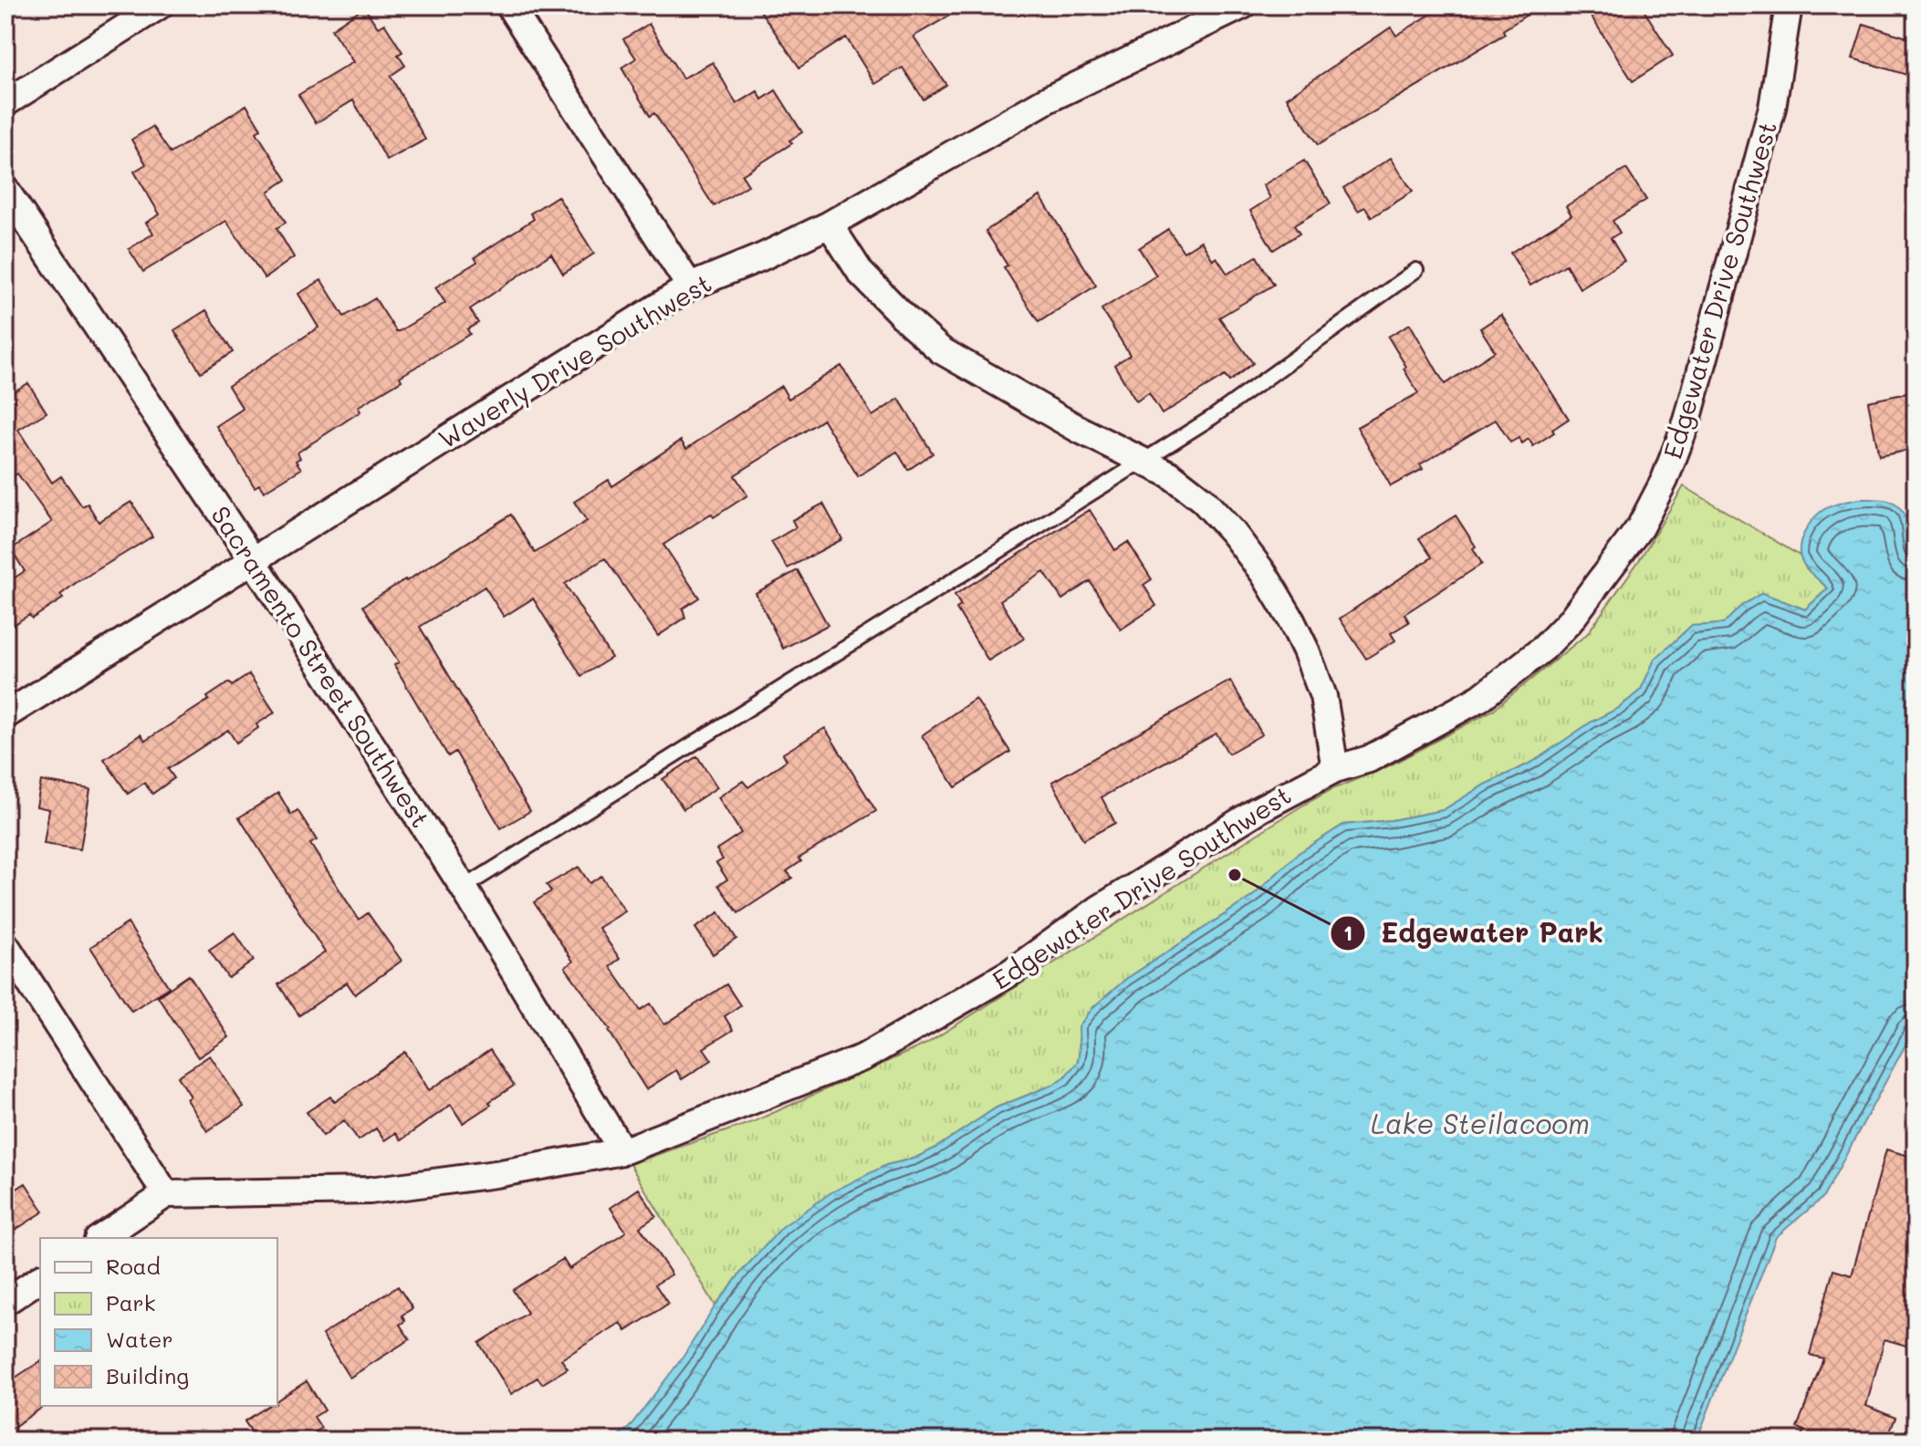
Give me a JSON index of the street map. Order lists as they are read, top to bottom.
{
  "streets": {
    "street": ["Edgewater Drive Southwest", "Waverly Drive Southwest", "Sacramento Street Southwest"]
  },
  "crossings": [
    ["Edgewater Drive Southwest", "Sacramento Street Southwest"],
    ["Waverly Drive Southwest", "Sacramento Street Southwest"]
  ],
  "water": ["Lake Steilacoom"],
  "places": ["Edgewater Park"],
  "legend": [
    "Road",
    "Park",
    "Water",
    "Building"
  ]
}
